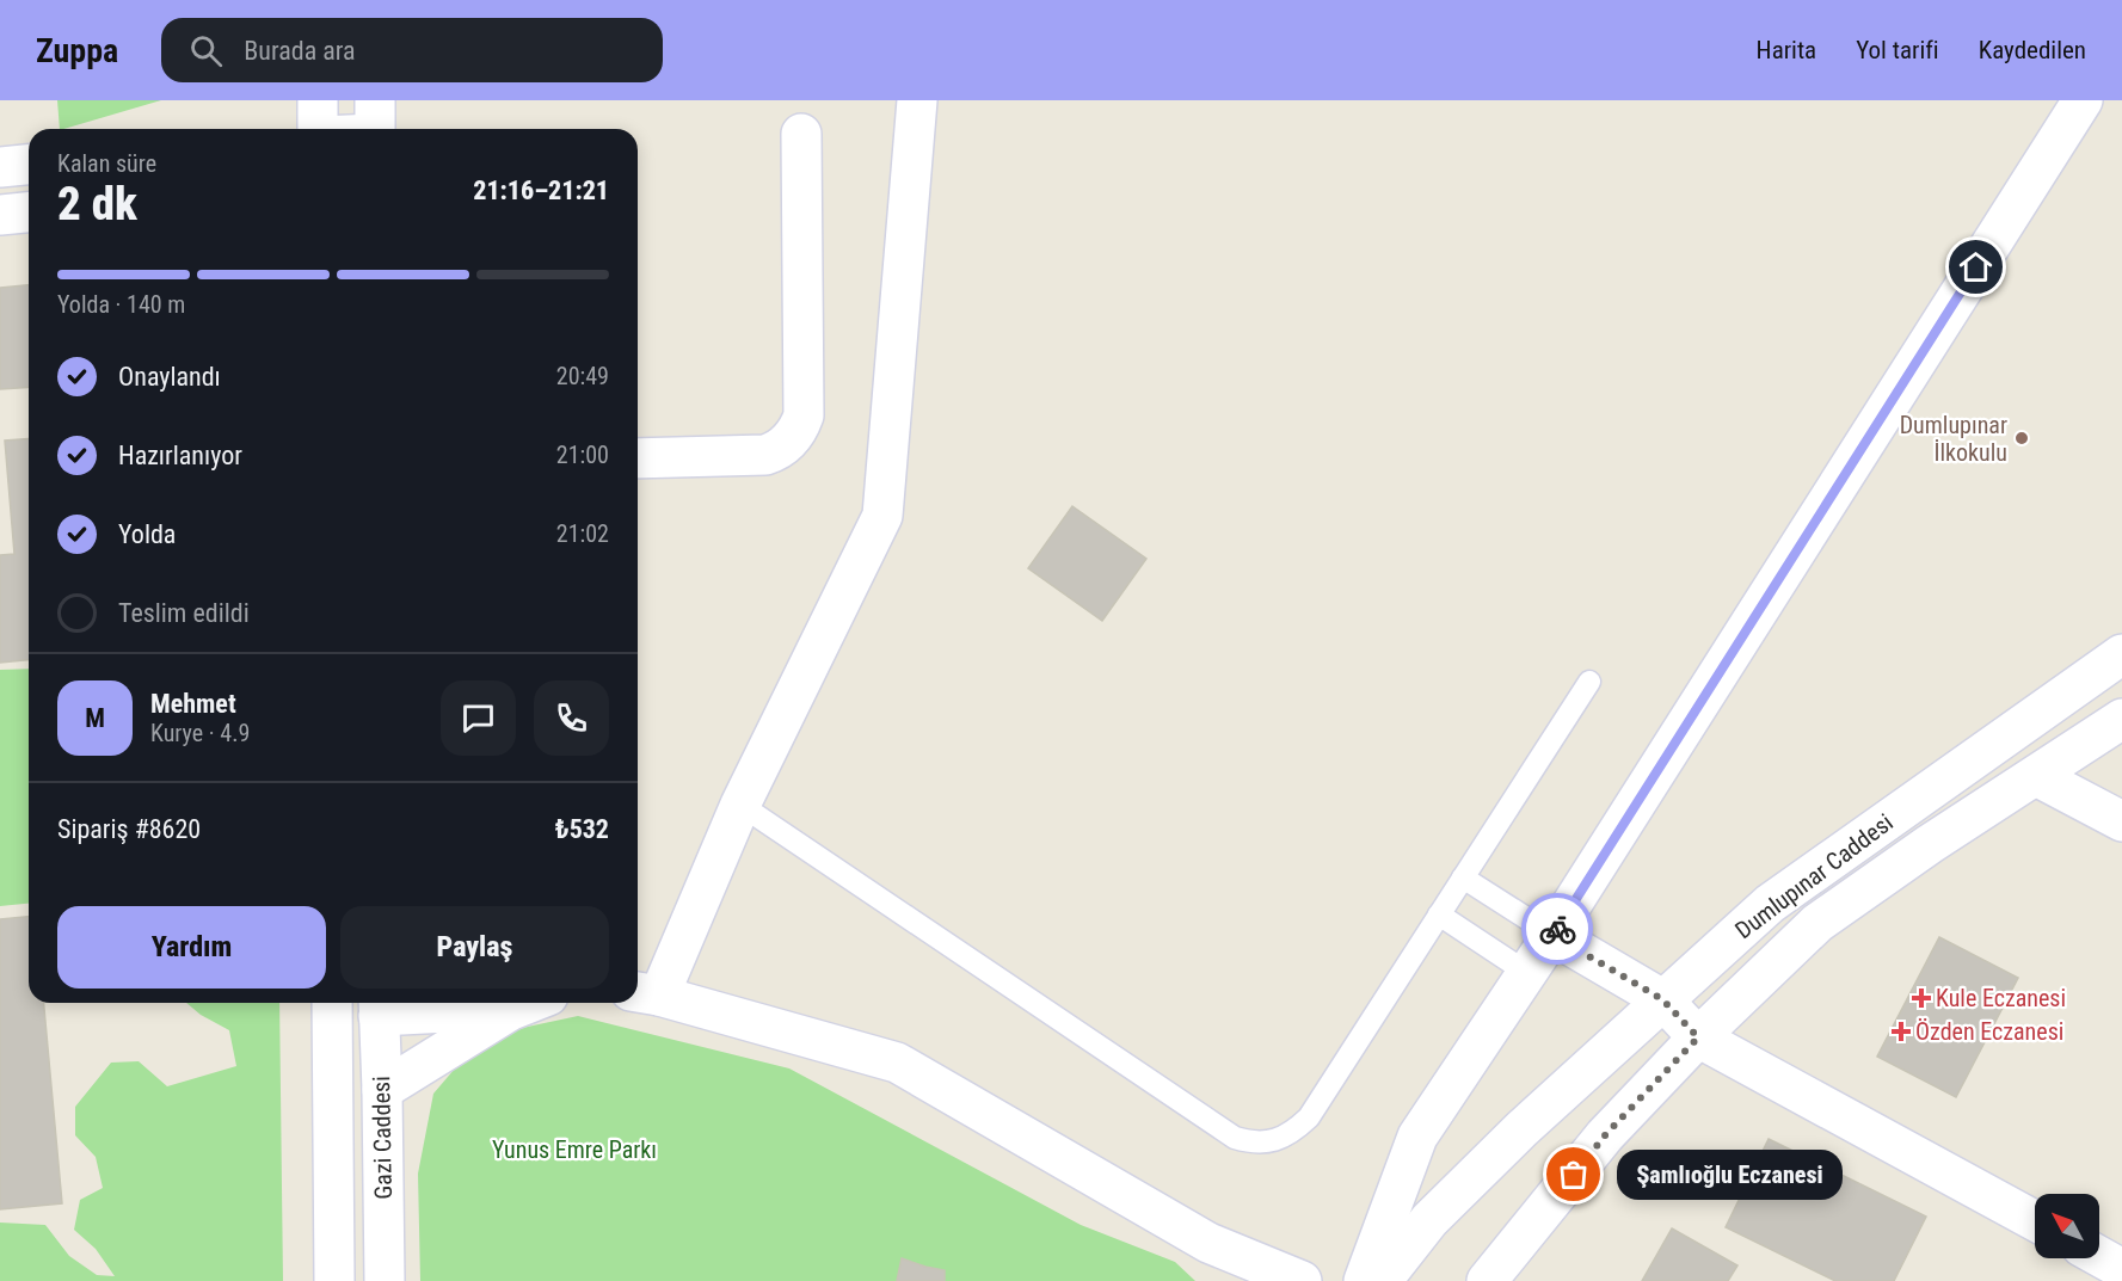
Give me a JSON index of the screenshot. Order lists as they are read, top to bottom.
{
  "streets": {
    "street": ["Dumlupınar Caddesi", "Gazi Caddesi"]
  },
  "parks": ["Yunus Emre Parkı"],
  "places": {
    "other": ["Dumlupınar İlkokulu", "Şamlıoğlu Eczanesi"],
    "health": ["Kule Eczanesi", "Özden Eczanesi"]
  },
  "north": "top left",
  "page": {
    "header": "Zuppa",
    "search": "Burada ara",
    "nav": ["Harita", "Yol tarifi", "Kaydedilen"],
    "heading": ["2 dk", "Kalan süre", "21:16–21:21"],
    "panel": [
      "Mehmet",
      "Kurye · 4.9",
      "Sipariş #8620",
      "₺532"
    ],
    "bar": "Yolda · 140 m",
    "list": [
      ["Onaylandı", "20:49"],
      ["Hazırlanıyor", "21:00"],
      ["Yolda", "21:02"],
      "Teslim edildi"
    ],
    "round": "M",
    "buttons": ["Yardım", "Paylaş"],
    "bubble": "Şamlıoğlu Eczanesi"
  }
}
